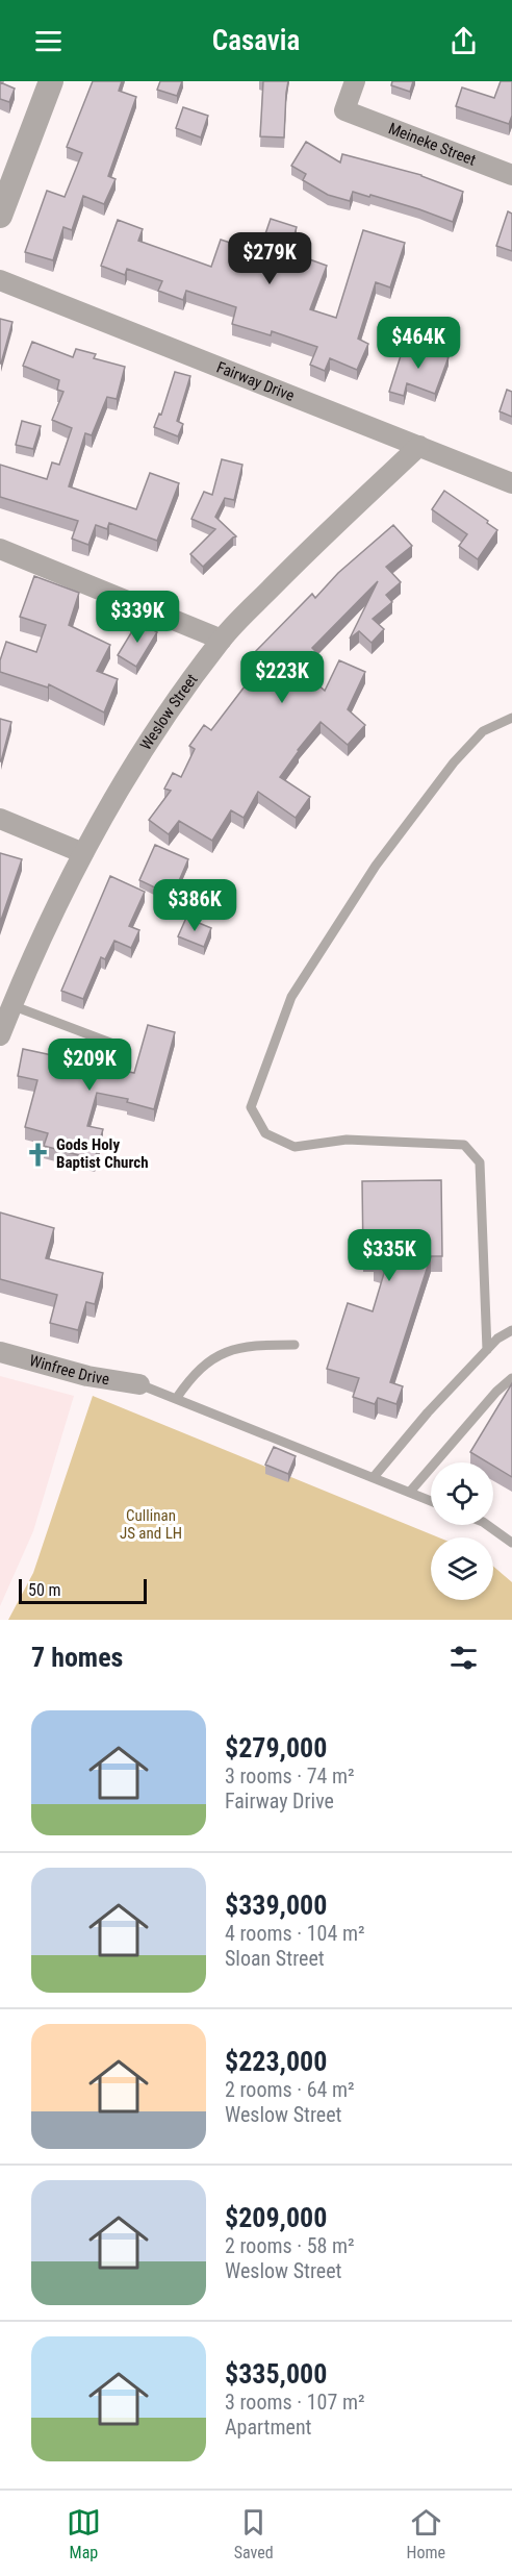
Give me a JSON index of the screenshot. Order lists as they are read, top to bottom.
{
  "streets": {
    "street": [
      "Meineke Street",
      "Fairway Drive",
      "Weslow Street",
      "Winfree Drive"
    ]
  },
  "crossings": [
    ["Fairway Drive", "Weslow Street"]
  ],
  "parks": ["Cullinan JS and LH"],
  "places": {
    "church": ["Gods Holy Baptist Church"]
  },
  "scale_bar": "50 m",
  "page": {
    "header": "Casavia",
    "price": [
      "$279K",
      "$464K",
      "$339K",
      "$223K",
      "$386K",
      "$209K",
      "$335K"
    ],
    "scale": "50 m",
    "heading": "7 homes",
    "list": [
      {
        "name": "$279,000",
        "note": "3 rooms · 74 m² · Fairway Drive"
      },
      {
        "name": "$339,000",
        "note": "4 rooms · 104 m² · Sloan Street"
      },
      {
        "name": "$223,000",
        "note": "2 rooms · 64 m² · Weslow Street"
      },
      {
        "name": "$209,000",
        "note": "2 rooms · 58 m² · Weslow Street"
      },
      {
        "name": "$335,000",
        "note": "3 rooms · 107 m² · Apartment"
      }
    ],
    "tabs": ["Map", "Saved", "Home"]
  }
}
